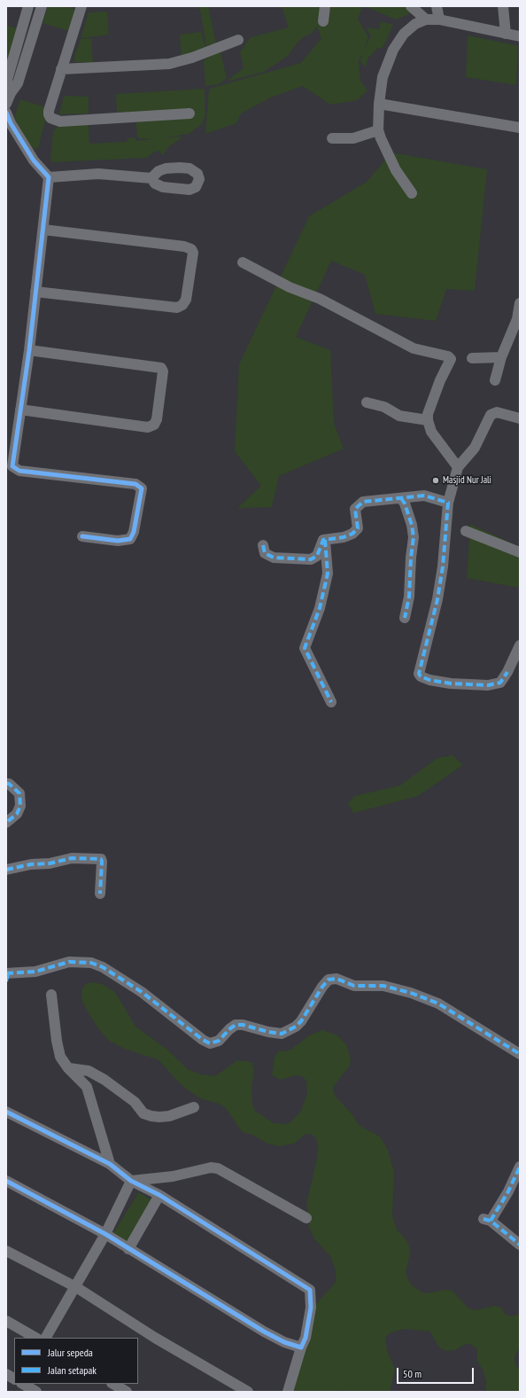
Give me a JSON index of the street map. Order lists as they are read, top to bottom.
{
  "places": ["Masjid Nur Jali"],
  "legend": ["Jalur sepeda", "Jalan setapak"],
  "scale_bar": "50 m"
}
